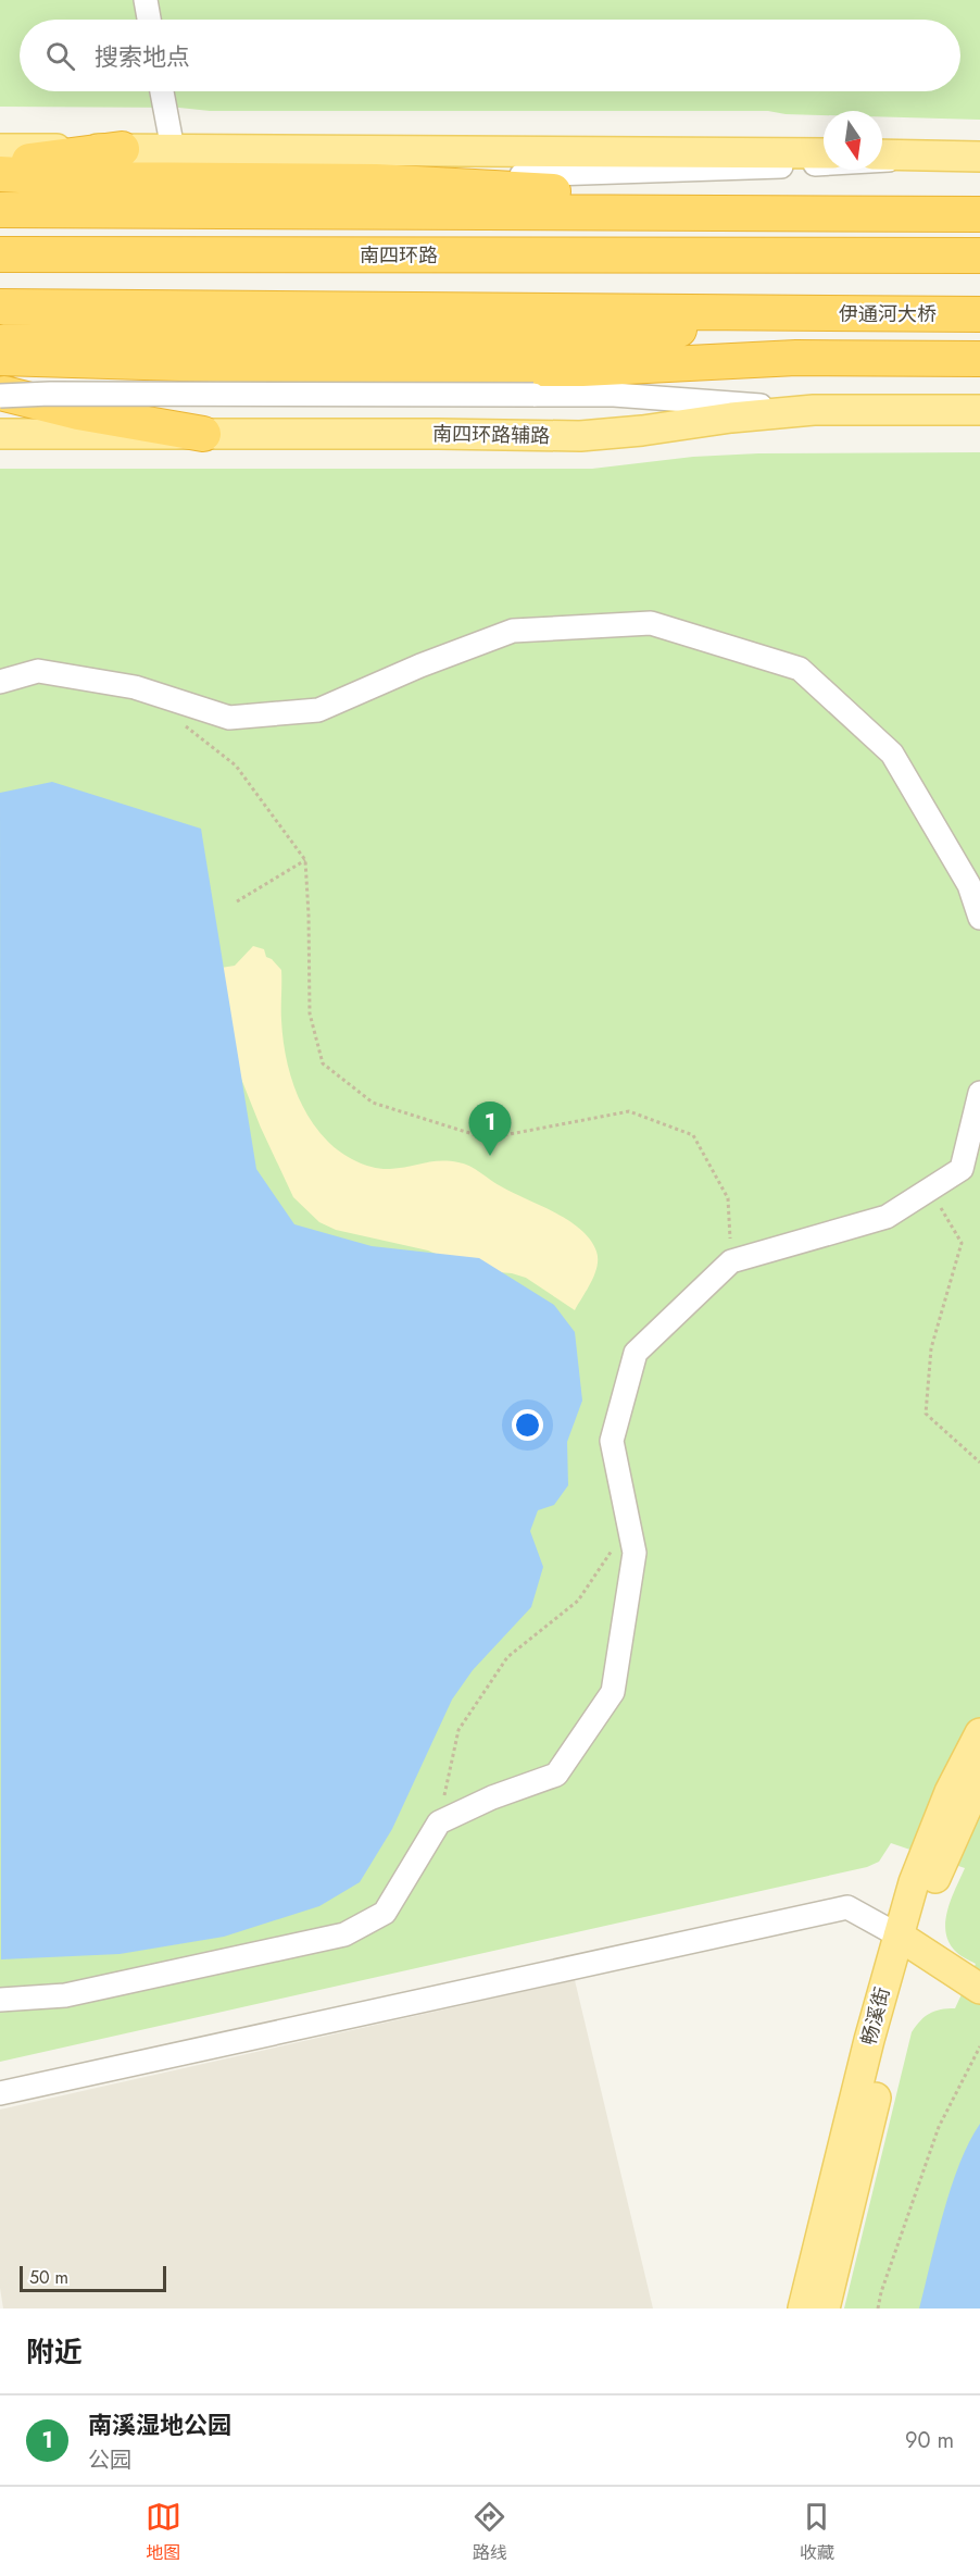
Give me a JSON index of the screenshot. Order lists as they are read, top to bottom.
{
  "streets": {
    "highway": ["南四环路", "伊通河大桥"],
    "main road": ["南四环路辅路", "畅溪街"]
  },
  "scale_bar": "50 m",
  "north": "bottom",
  "page": {
    "search": "搜索地点",
    "pins": "1",
    "scale": "50 m",
    "heading": "附近",
    "list": [
      {
        "mark": "1",
        "name": "南溪湿地公园",
        "note": "公园",
        "value": "90 m"
      }
    ],
    "nav": ["地图", "路线", "收藏"]
  }
}
